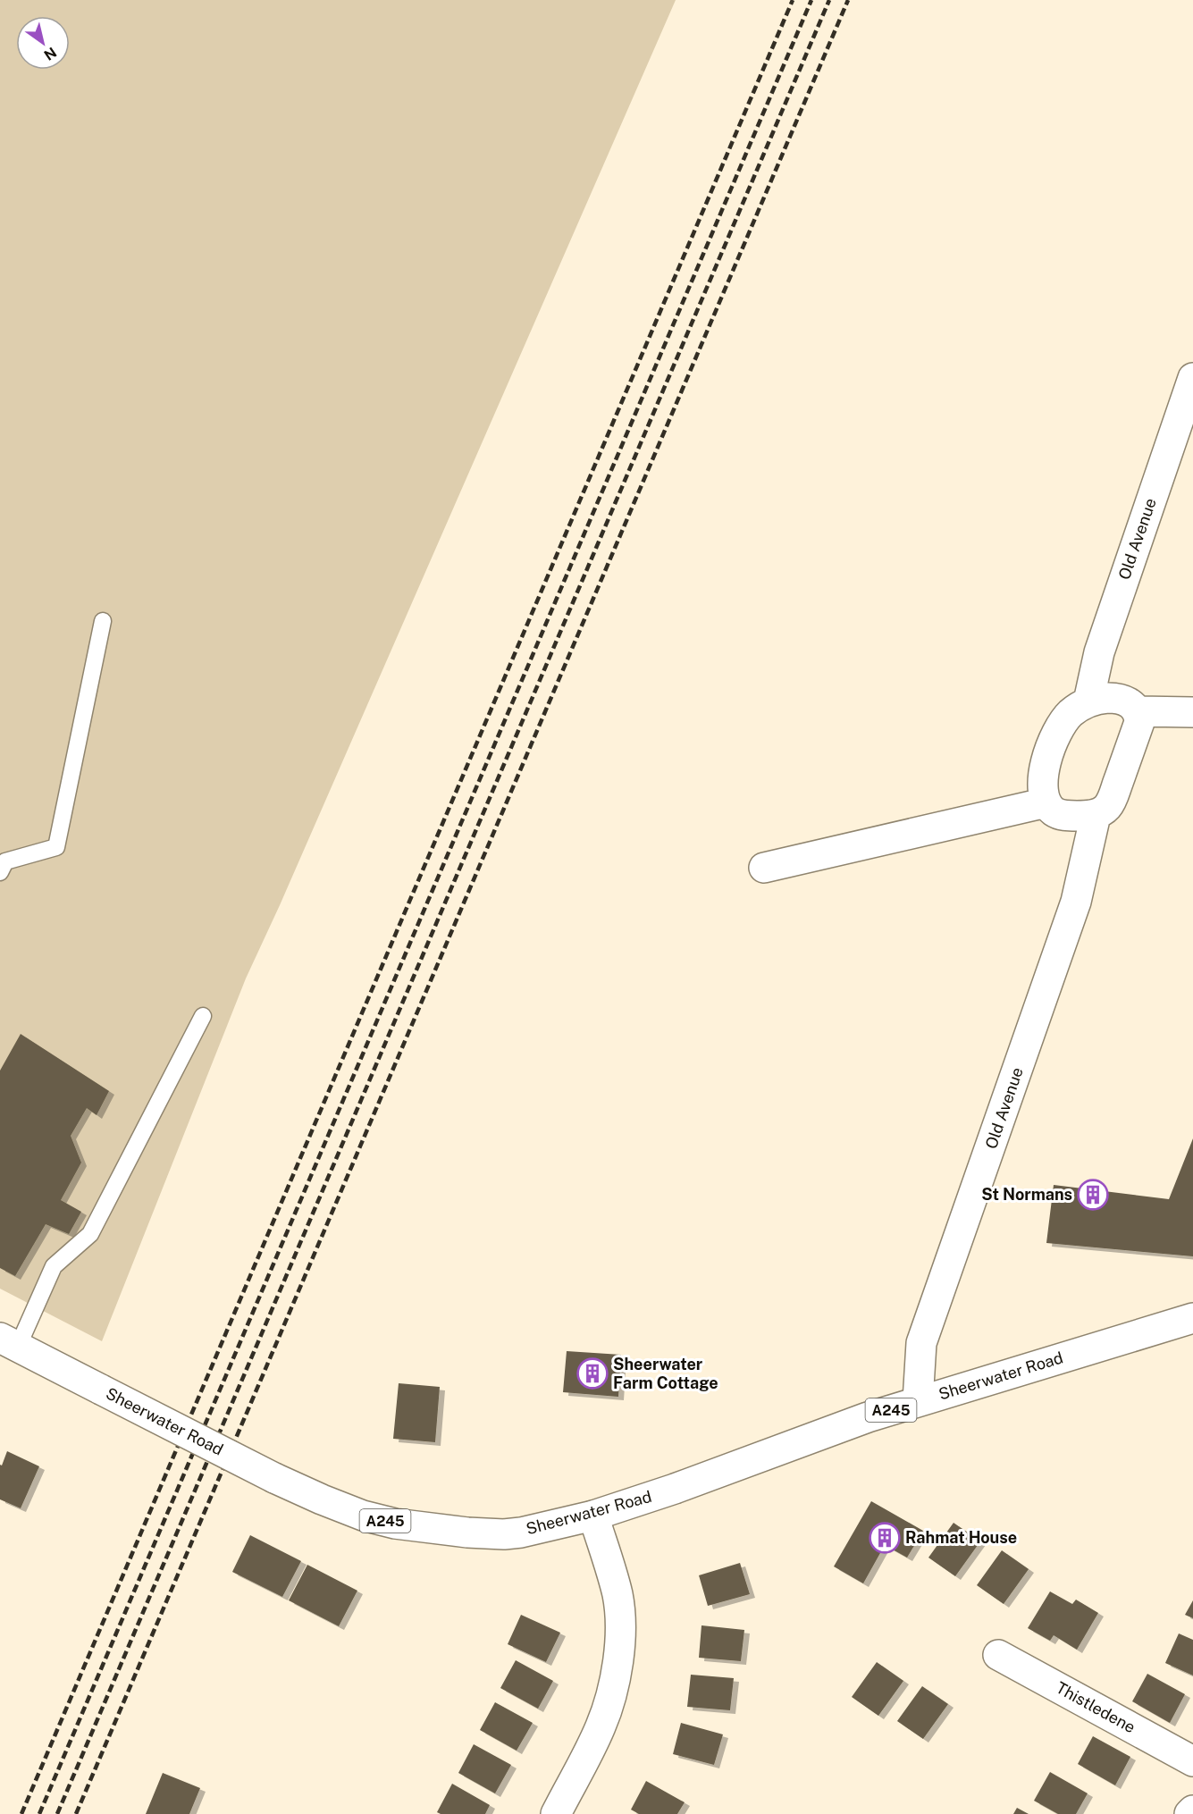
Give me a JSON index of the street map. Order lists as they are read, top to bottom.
{
  "streets": {
    "street": [
      "Old Avenue",
      "Sheerwater Road",
      "A245",
      "Thistledene"
    ]
  },
  "crossings": [
    ["Old Avenue", "Sheerwater Road"]
  ],
  "places": {
    "building": ["St Normans", "Sheerwater Farm Cottage", "Rahmat House"]
  },
  "north": "bottom right"
}
